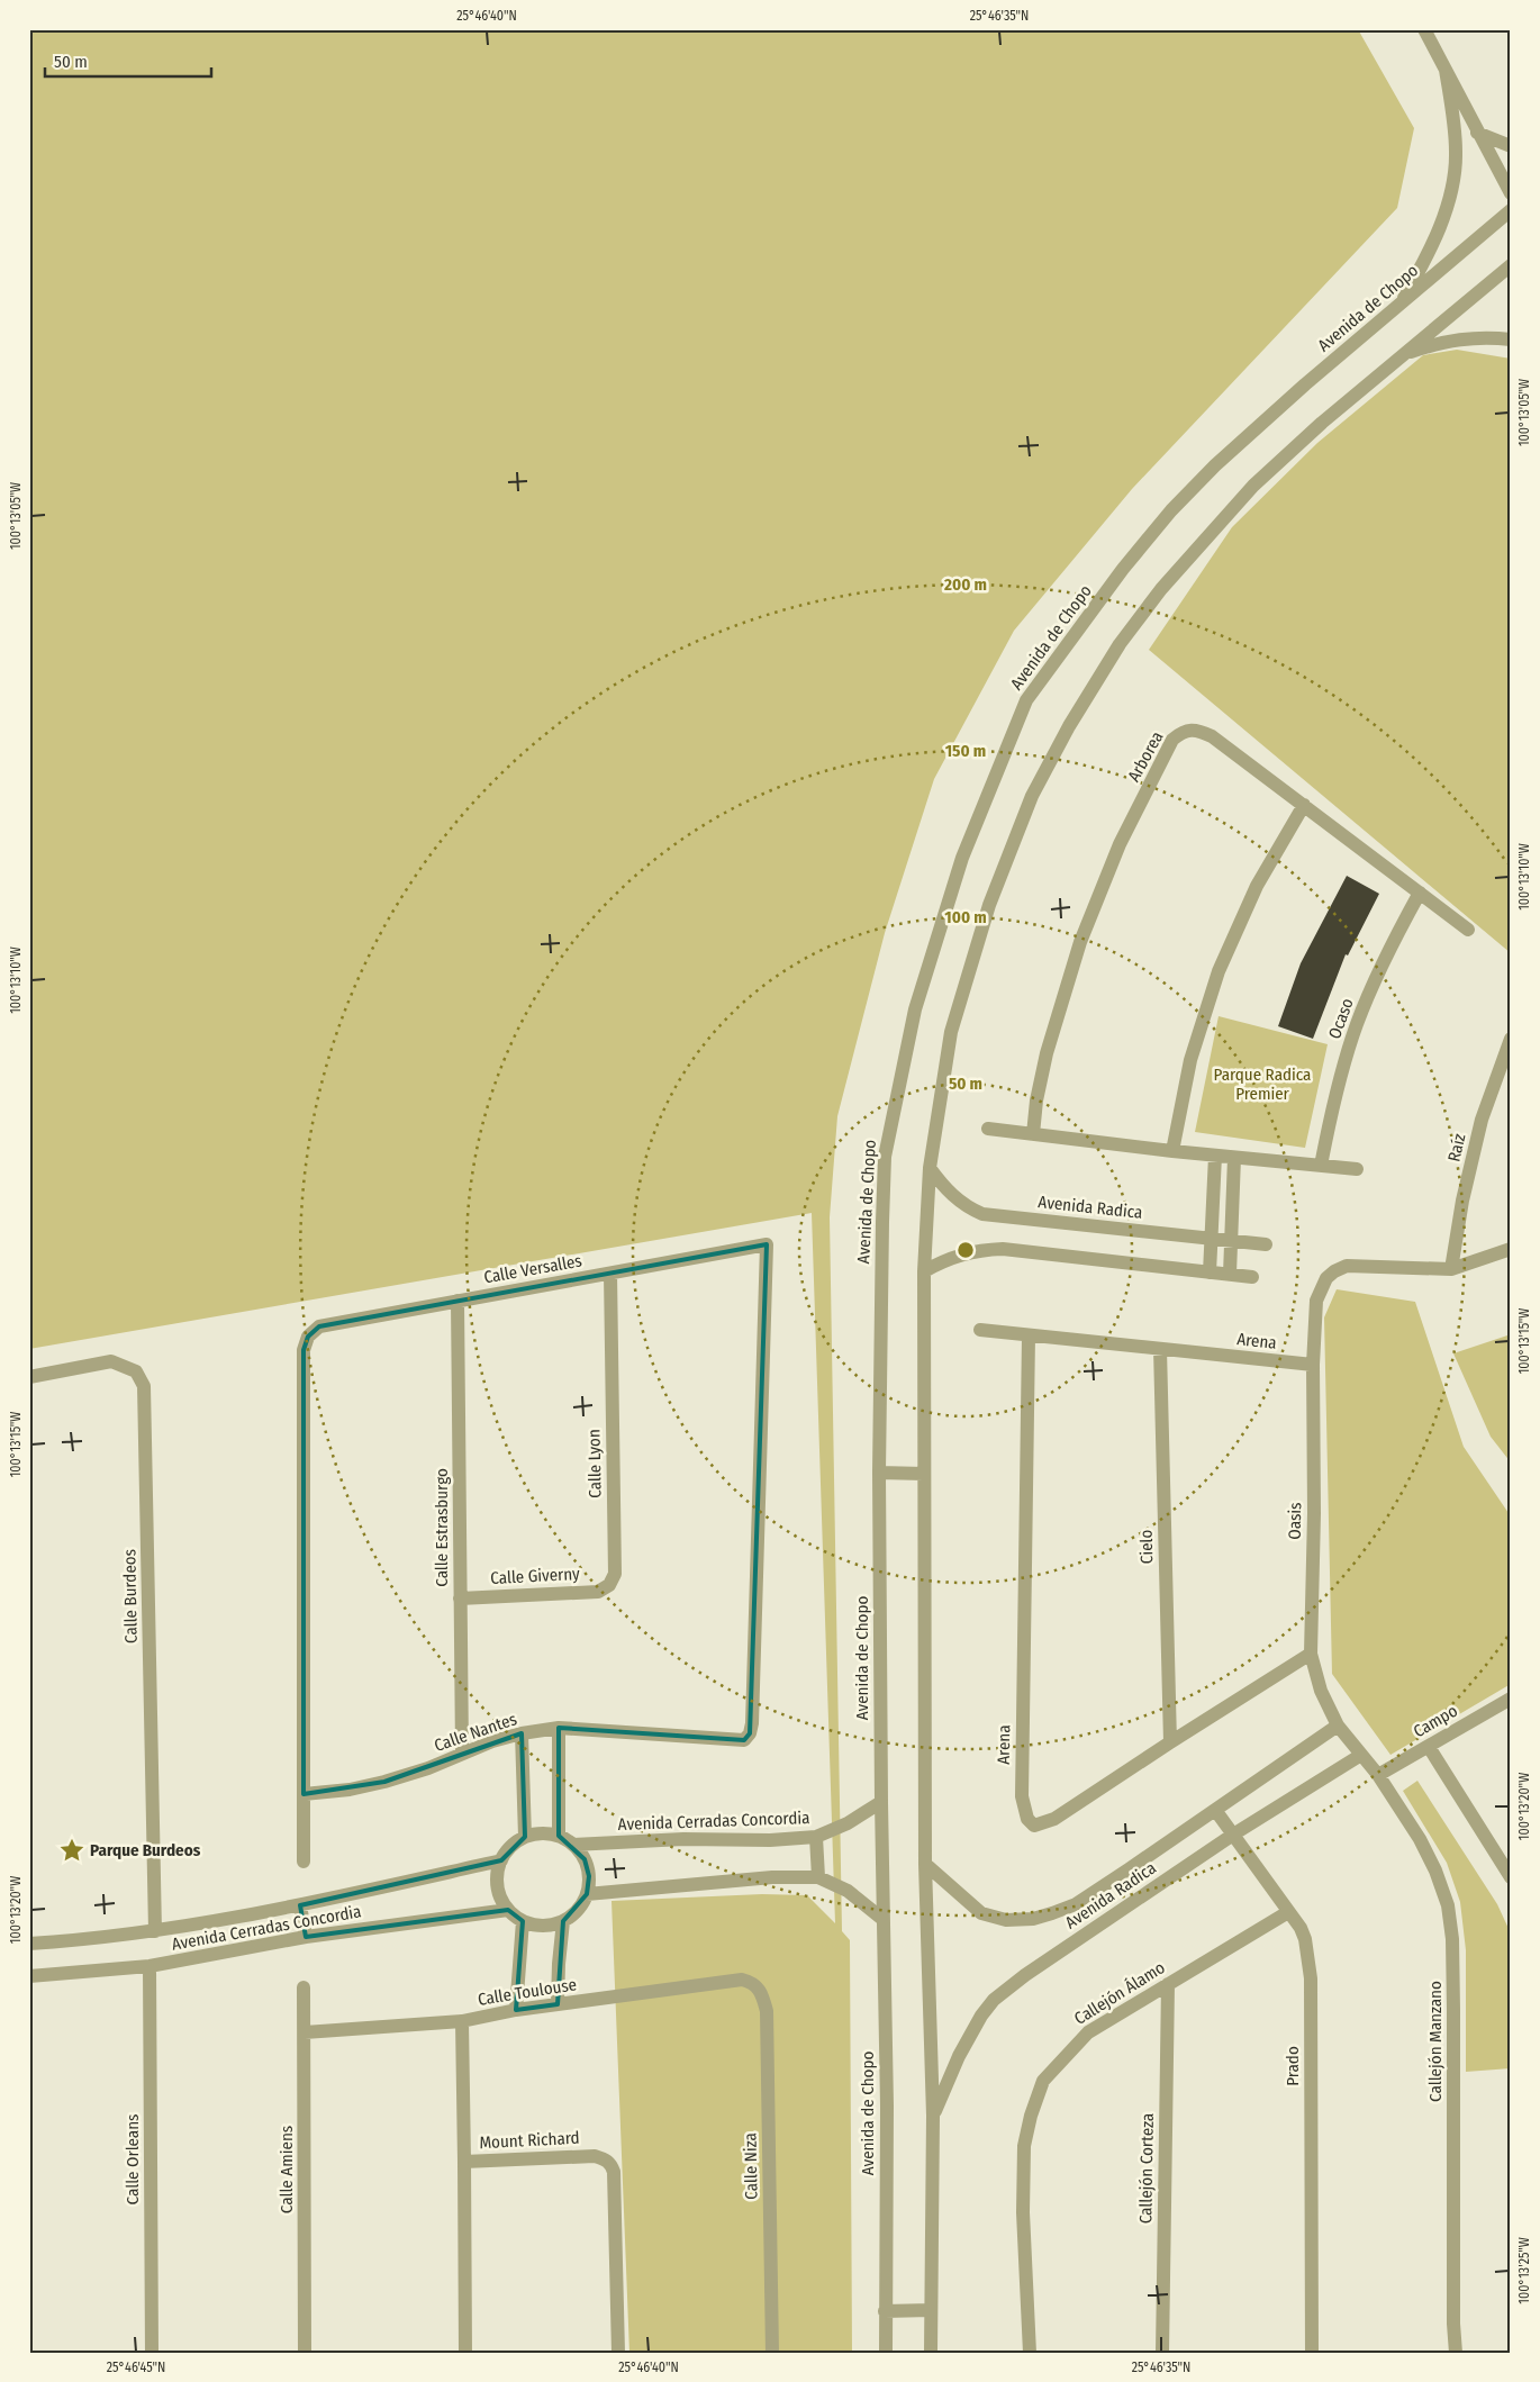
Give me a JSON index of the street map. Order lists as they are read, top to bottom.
{
  "streets": {
    "street": [
      "Avenida de Chopo",
      "Arborea",
      "Ocaso",
      "Raíz",
      "Avenida Radica",
      "Calle Versalles",
      "Arena",
      "Calle Lyon",
      "Oasis",
      "Calle Estrasburgo",
      "Cielo",
      "Calle Giverny",
      "Calle Burdeos",
      "Campo",
      "Calle Nantes",
      "Avenida Cerradas Concordia",
      "Calle Toulouse",
      "Callejón Álamo",
      "Callejón Manzano",
      "Prado",
      "Mount Richard",
      "Calle Orleans",
      "Calle Niza",
      "Callejón Corteza",
      "Calle Amiens"
    ]
  },
  "crossings": [
    ["Avenida de Chopo", "Avenida Cerradas Concordia"],
    ["Arborea", "Ocaso"],
    ["Raíz", "Oasis"],
    ["Avenida Radica", "Oasis"],
    ["Avenida Radica", "Callejón Manzano"],
    ["Avenida Radica", "Prado"],
    ["Calle Versalles", "Calle Lyon"],
    ["Calle Versalles", "Calle Estrasburgo"],
    ["Calle Versalles", "Calle Nantes"],
    ["Arena", "Oasis"],
    ["Arena", "Cielo"],
    ["Calle Lyon", "Calle Giverny"],
    ["Oasis", "Callejón Manzano"],
    ["Calle Estrasburgo", "Calle Giverny"],
    ["Calle Estrasburgo", "Calle Nantes"],
    ["Calle Burdeos", "Avenida Cerradas Concordia"],
    ["Campo", "Callejón Manzano"],
    ["Avenida Cerradas Concordia", "Calle Orleans"],
    ["Calle Toulouse", "Calle Niza"],
    ["Calle Toulouse", "Calle Amiens"],
    ["Callejón Álamo", "Prado"],
    ["Callejón Álamo", "Callejón Corteza"]
  ],
  "parks": ["Parque Radica Premier"],
  "places": {
    "place": ["Parque Burdeos"]
  },
  "scale_bar": "50 m",
  "coordinates": [
    "25°46'40\"N",
    "25°46'35\"N",
    "100°13'05\"W",
    "100°13'10\"W",
    "100°13'15\"W",
    "100°13'20\"W",
    "100°13'25\"W",
    "25°46'45\"N"
  ],
  "rings": [
    "200 m",
    "150 m",
    "100 m",
    "50 m"
  ]
}
